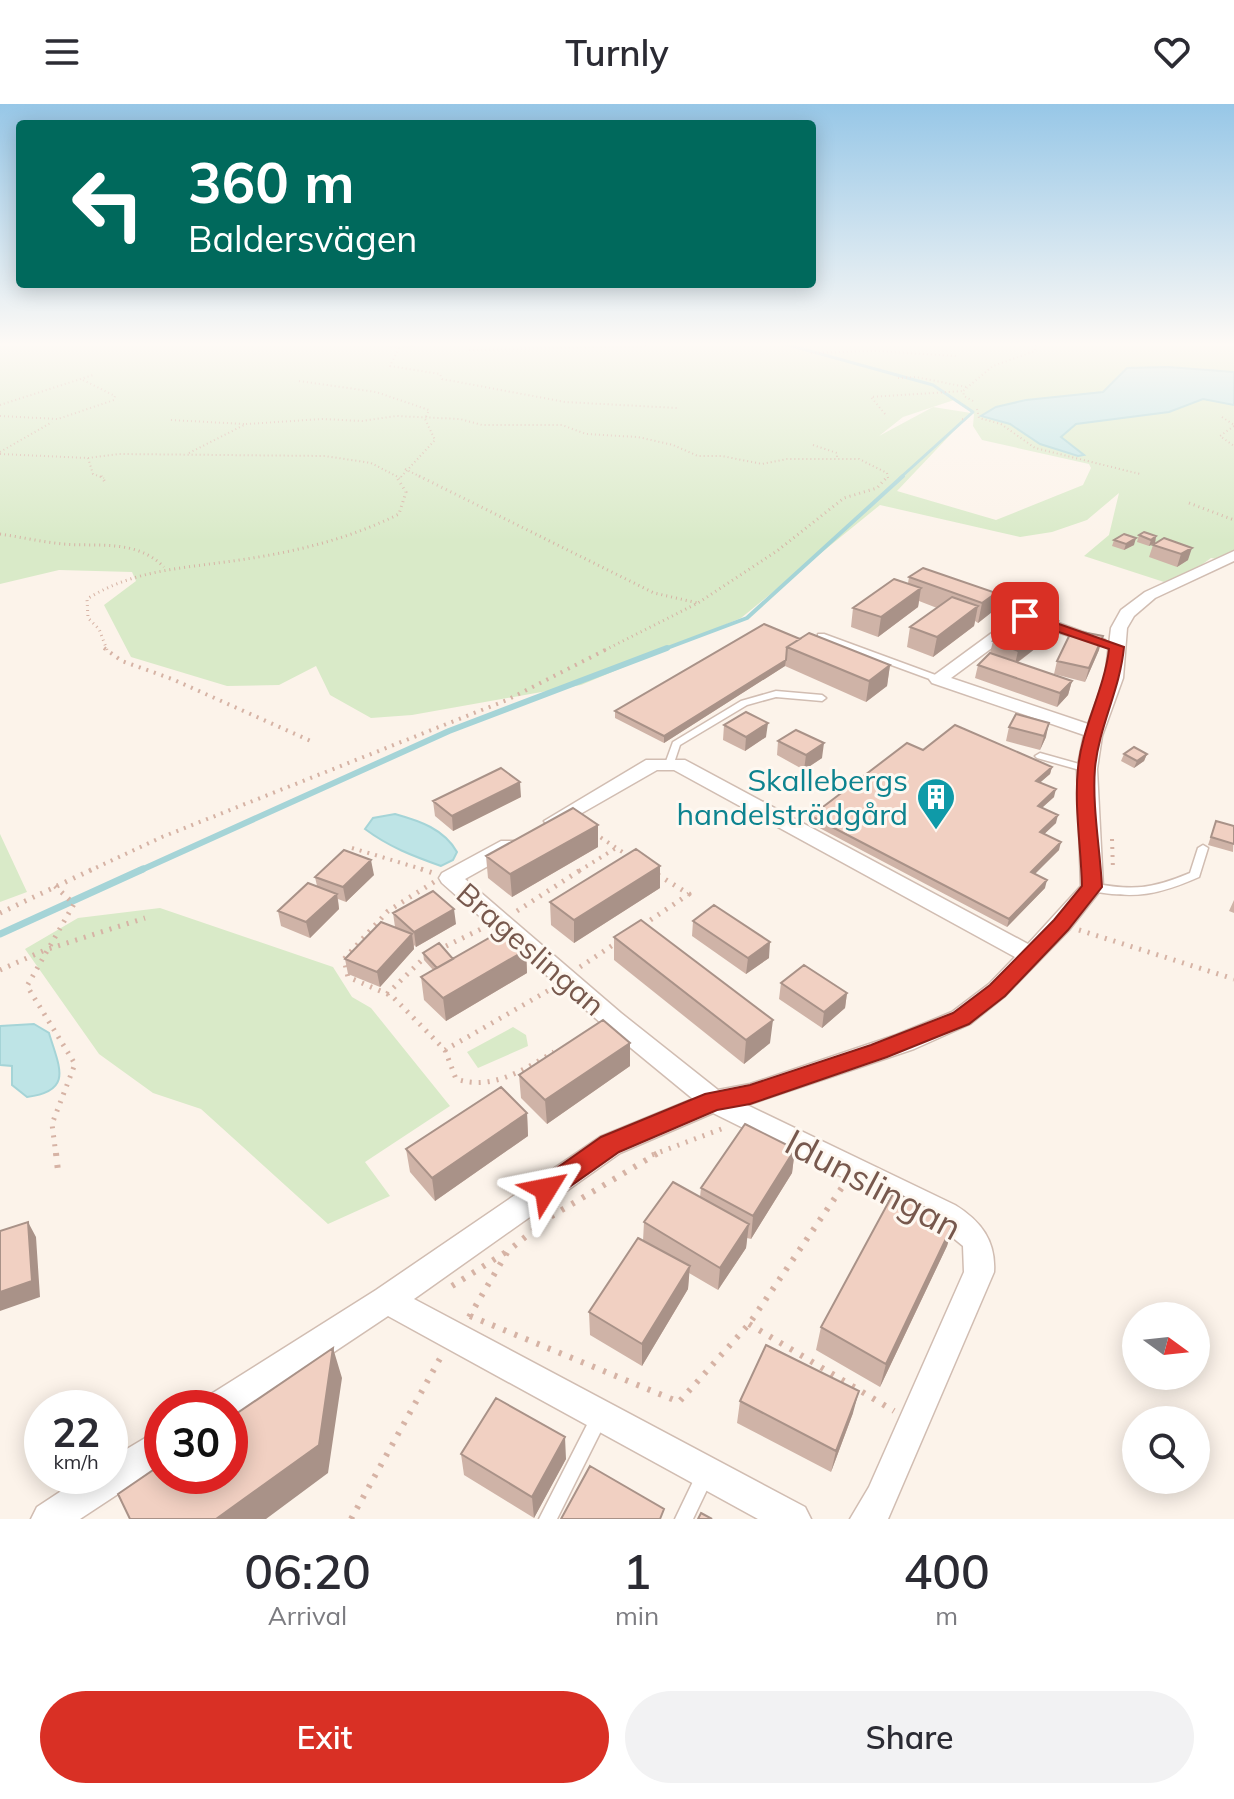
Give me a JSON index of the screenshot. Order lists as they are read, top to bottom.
{
  "streets": {
    "street": ["Brageslingan", "Idunslingan"]
  },
  "crossings": [
    ["Brageslingan", "Idunslingan"]
  ],
  "places": {
    "building": ["Skallebergs handelsträdgård"]
  },
  "north": "right",
  "page": {
    "header": "Turnly",
    "turn": ["360 m", "Baldersvägen"],
    "speed": "22 km/h",
    "limit": "30",
    "eta": [
      "06:20",
      "Arrival",
      "1",
      "min",
      "400",
      "m"
    ],
    "buttons": ["Exit", "Share"]
  }
}
